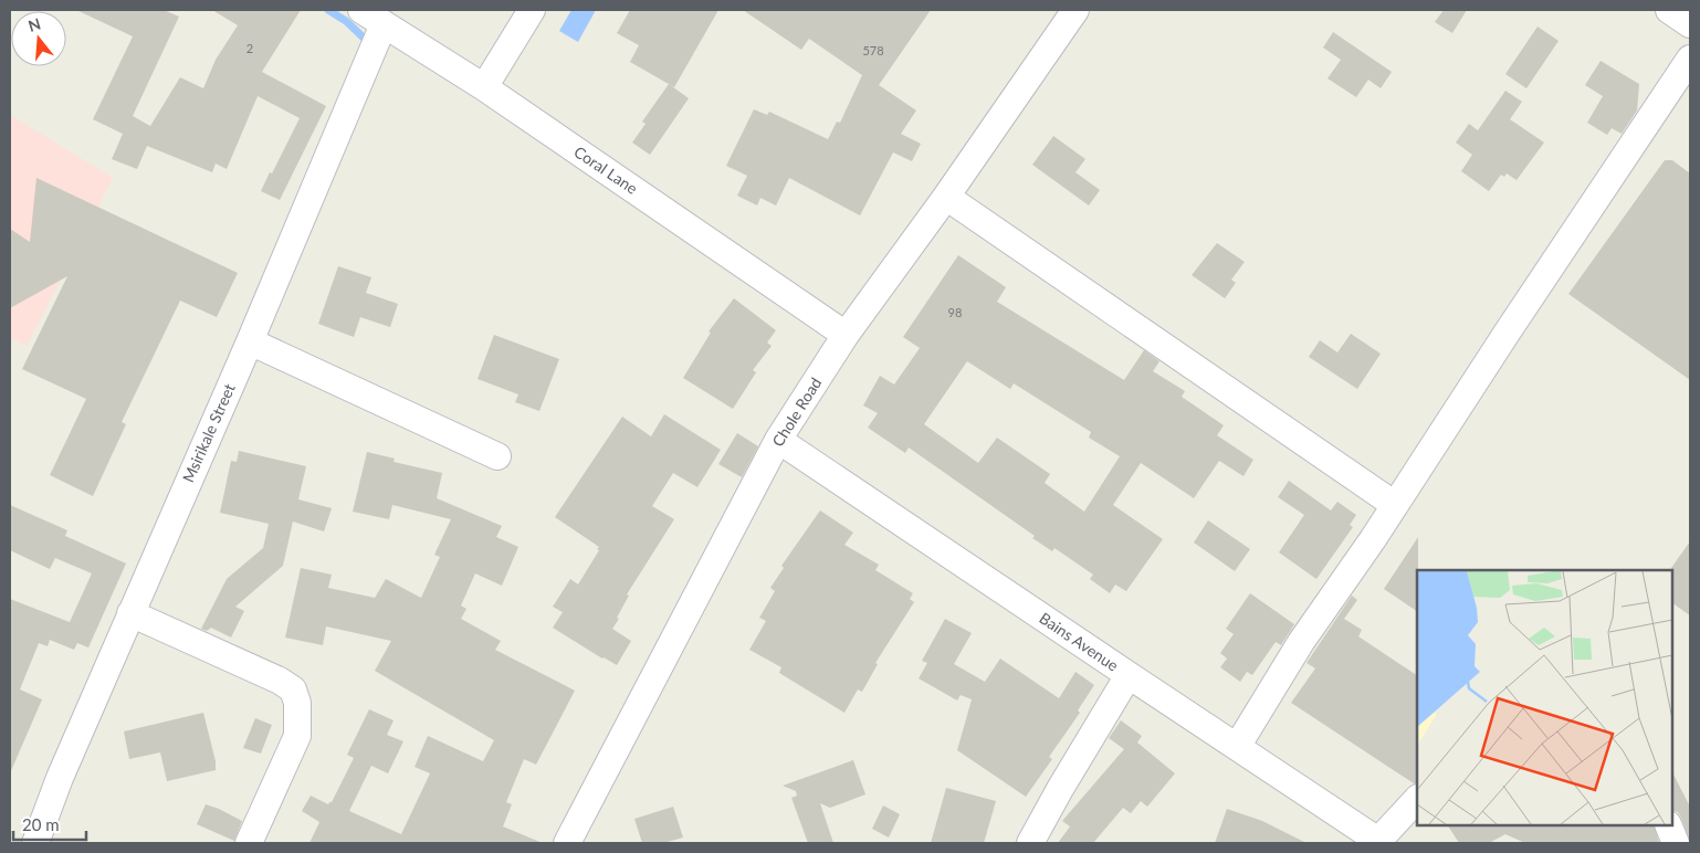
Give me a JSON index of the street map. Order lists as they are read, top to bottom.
{
  "streets": {
    "street": [
      "Coral Lane",
      "Chole Road",
      "Msirikale Street",
      "Bains Avenue"
    ]
  },
  "crossings": [
    ["Coral Lane", "Chole Road"],
    ["Coral Lane", "Msirikale Street"],
    ["Chole Road", "Bains Avenue"]
  ],
  "house_numbers": ["2", "578", "98"],
  "scale_bar": "20 m",
  "north": "top"
}
